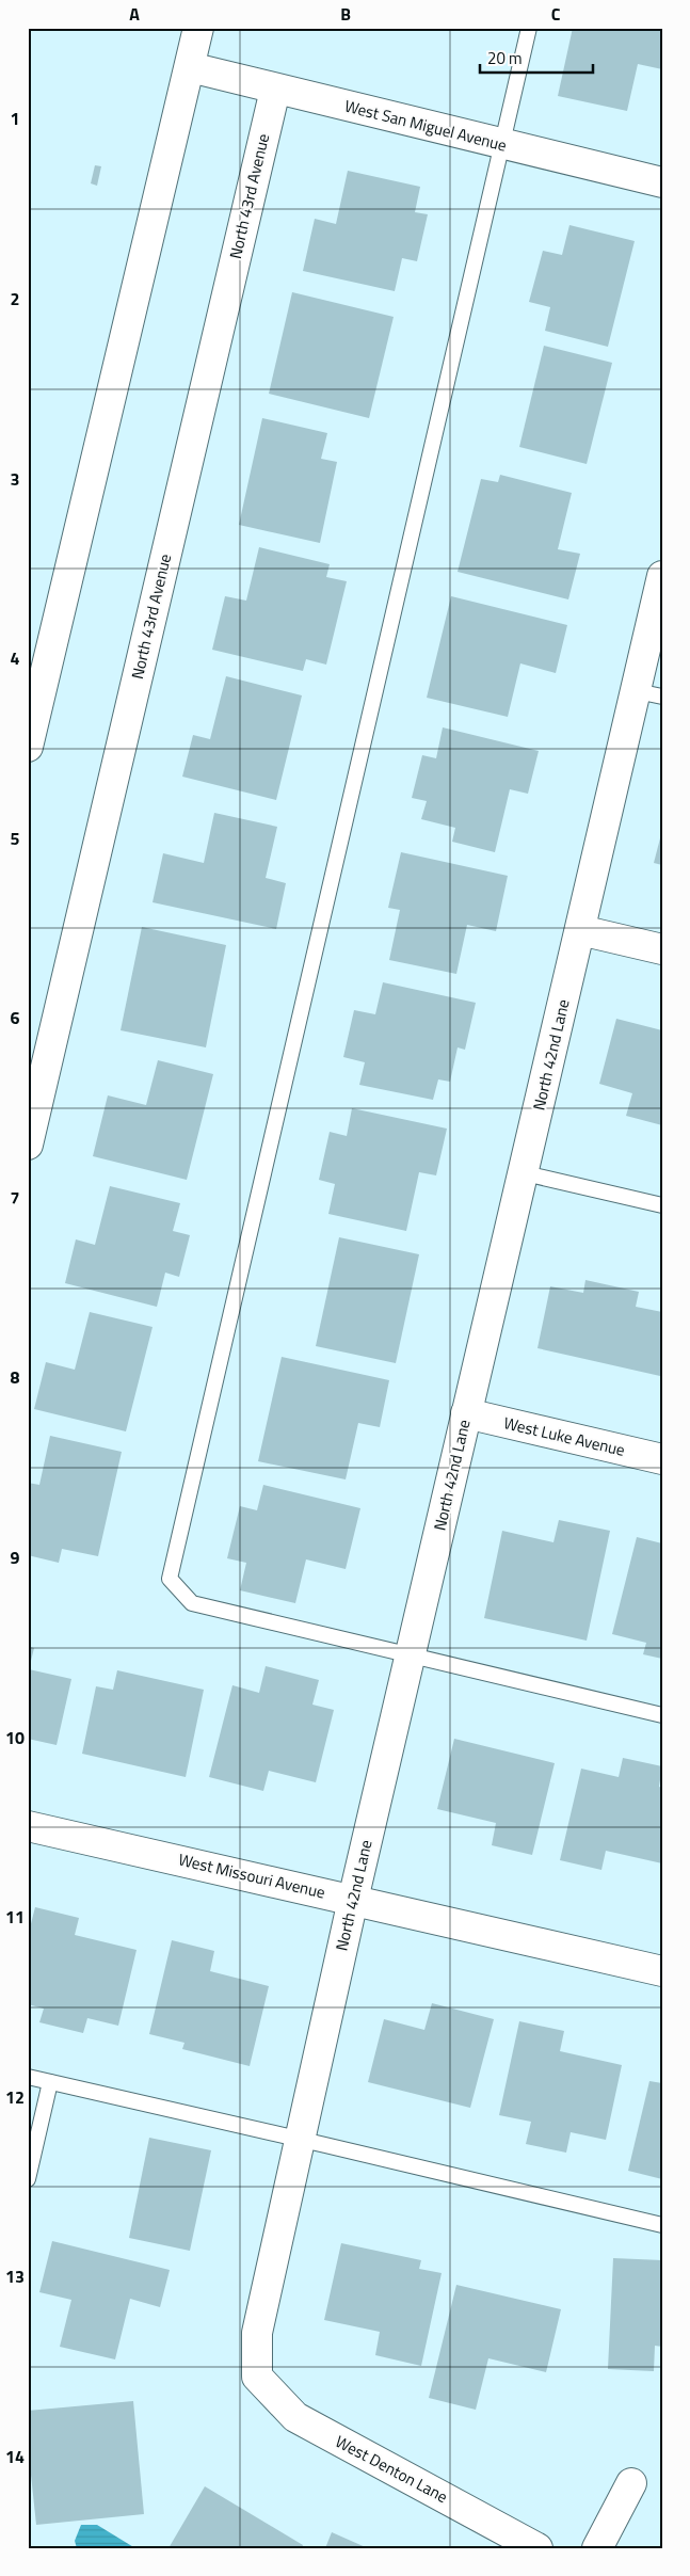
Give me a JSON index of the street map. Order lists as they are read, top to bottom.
{
  "streets": {
    "street": [
      "West San Miguel Avenue",
      "North 43rd Avenue",
      "North 42nd Lane",
      "West Luke Avenue",
      "West Missouri Avenue",
      "West Denton Lane"
    ]
  },
  "crossings": [
    ["West San Miguel Avenue", "North 43rd Avenue"],
    ["North 42nd Lane", "West Luke Avenue"],
    ["North 42nd Lane", "West Missouri Avenue"],
    ["North 42nd Lane", "West Denton Lane"]
  ],
  "scale_bar": "20 m",
  "grid": {
    "columns": ["A", "B", "C"],
    "rows": [
      "1",
      "2",
      "3",
      "4",
      "5",
      "6",
      "7",
      "8",
      "9",
      "10",
      "11",
      "12",
      "13",
      "14"
    ]
  }
}
